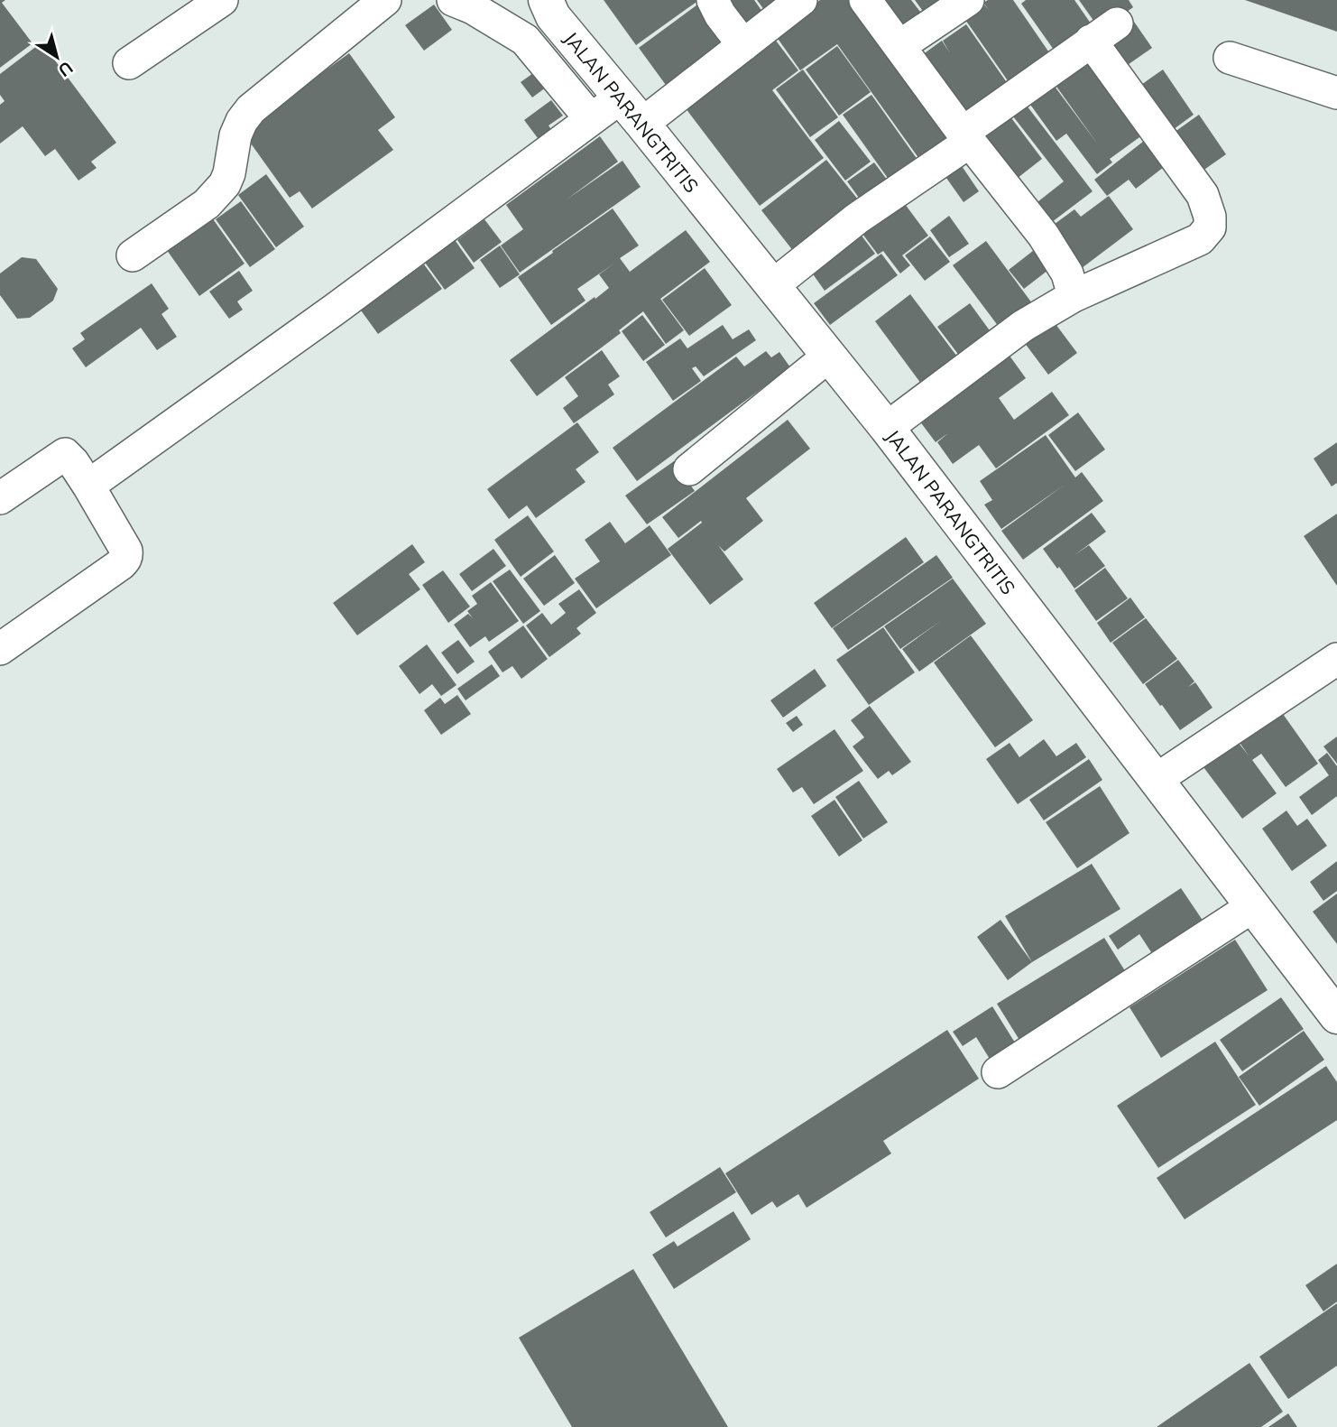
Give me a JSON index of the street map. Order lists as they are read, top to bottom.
{
  "streets": {
    "main road": ["JALAN PARANGTRITIS"]
  },
  "north": "bottom right"
}
